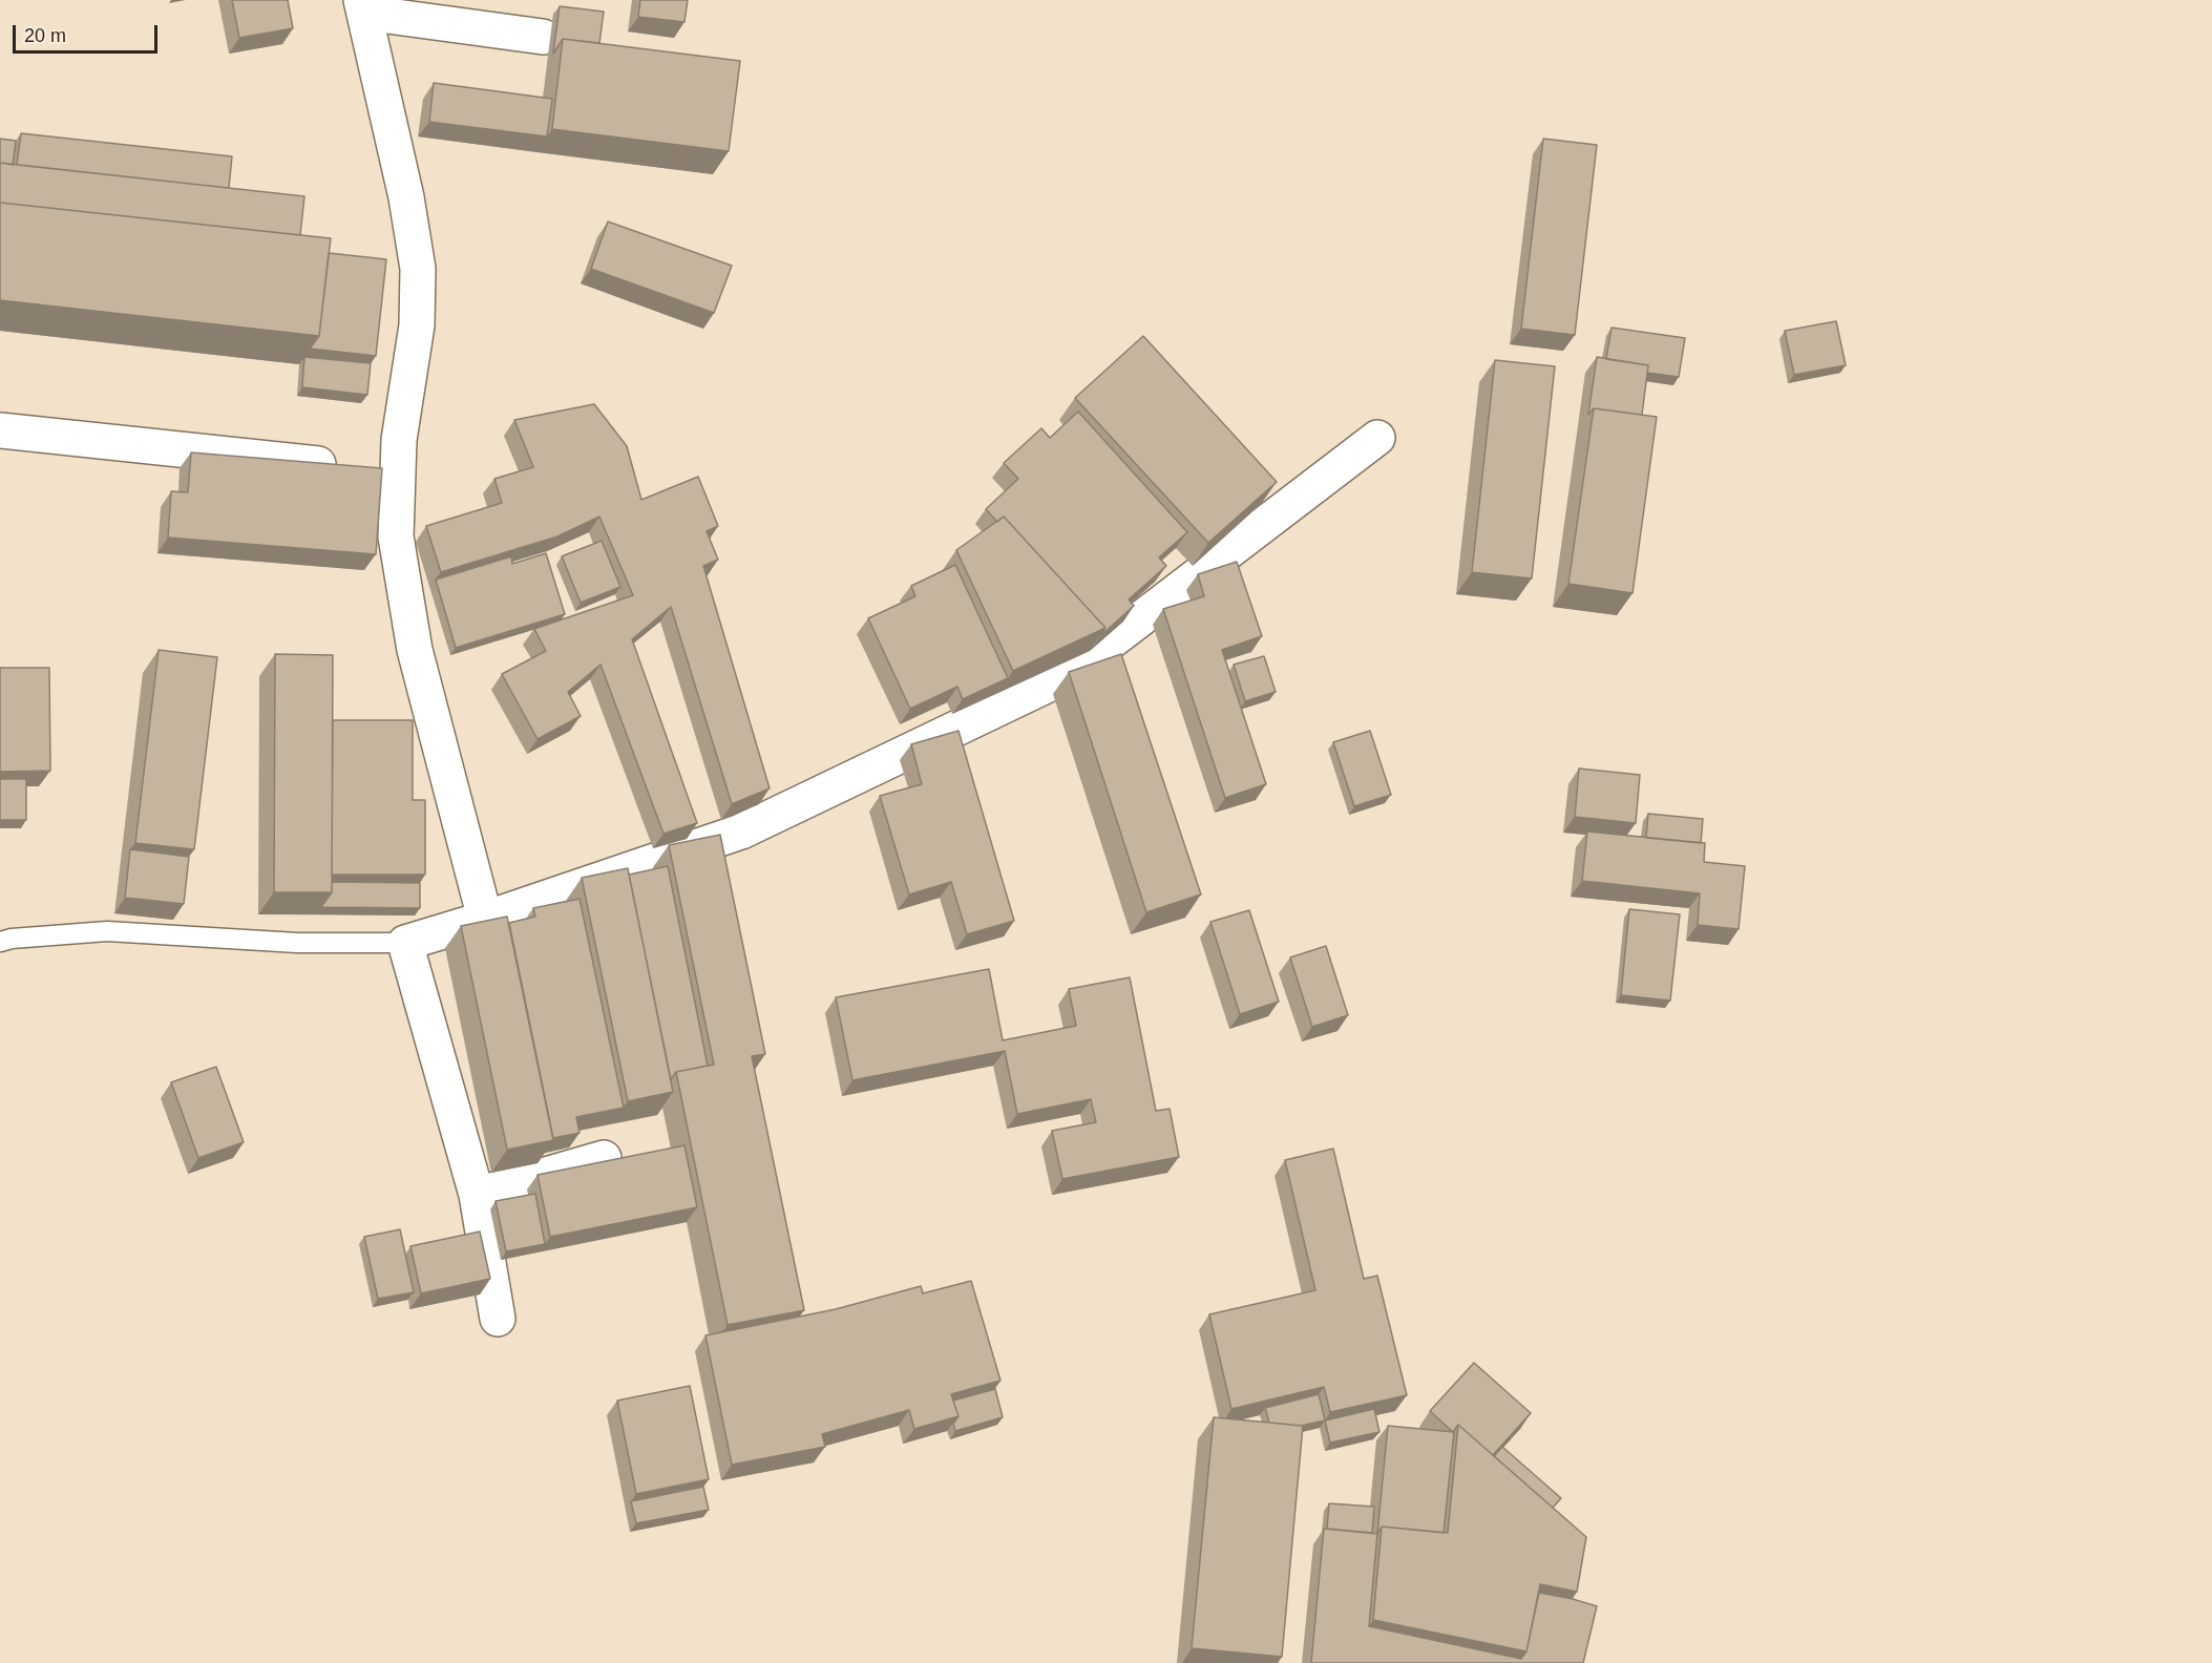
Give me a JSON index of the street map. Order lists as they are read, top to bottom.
{
  "scale_bar": "20 m"
}
